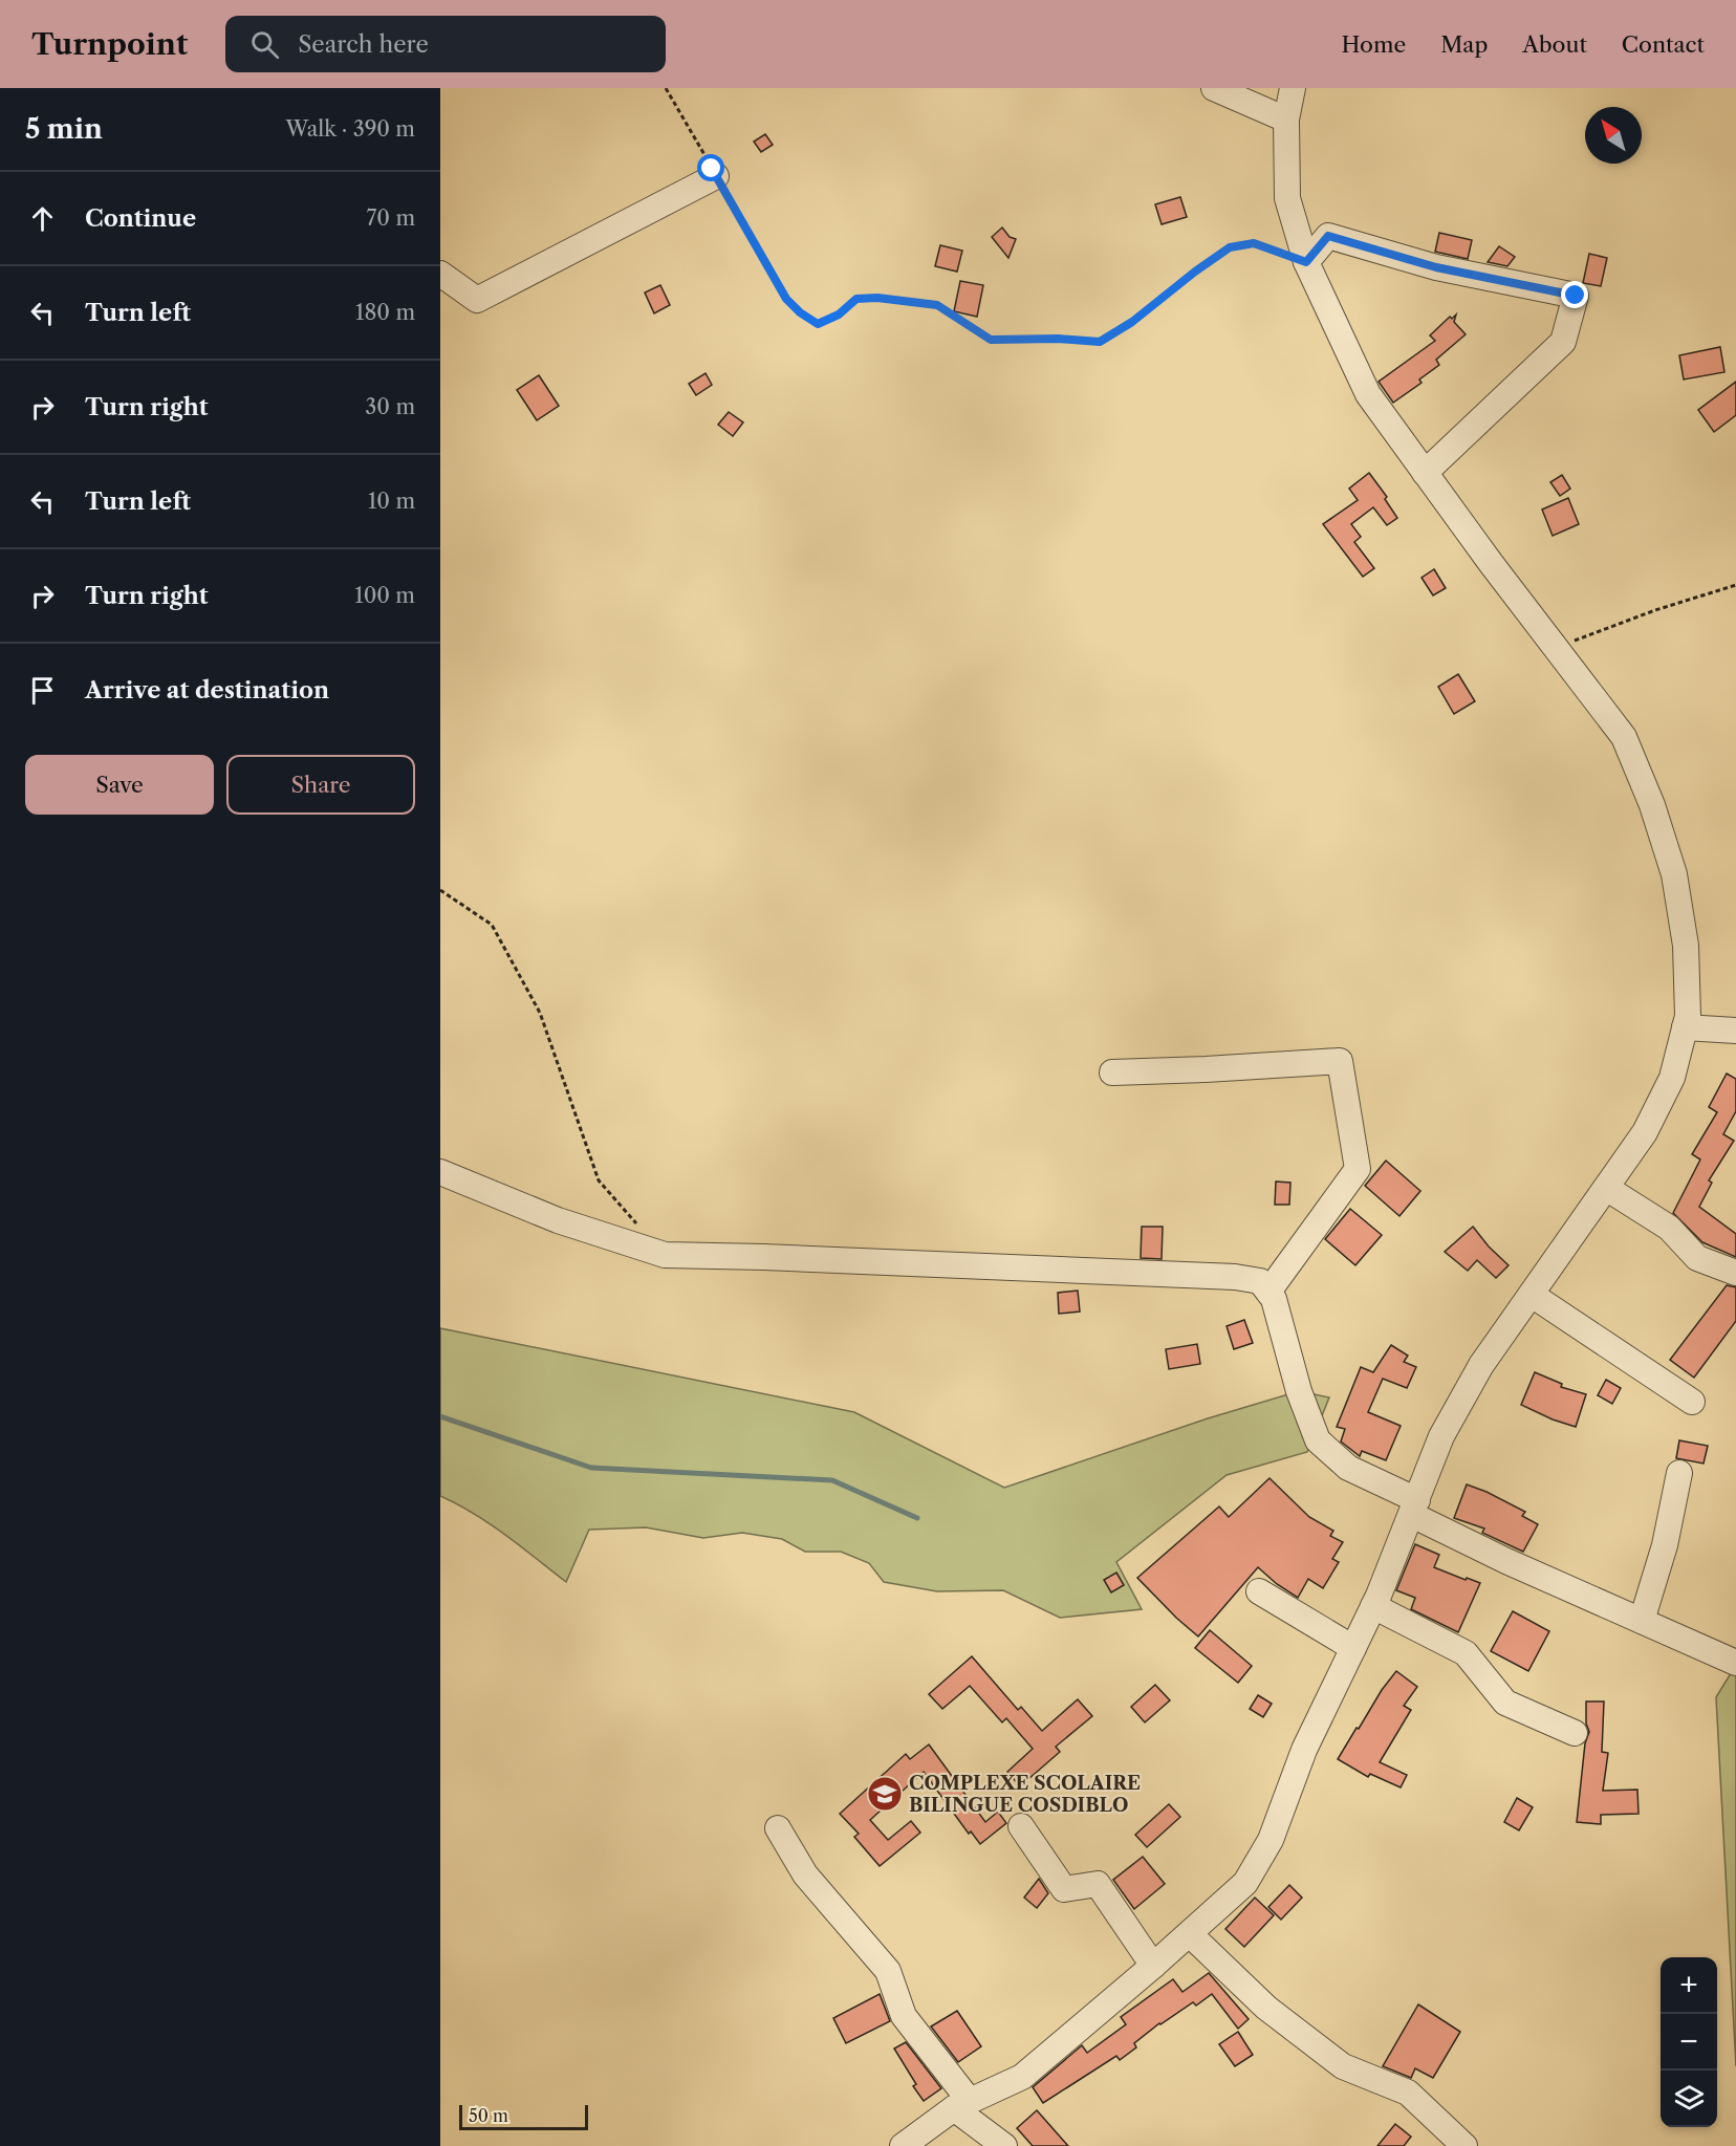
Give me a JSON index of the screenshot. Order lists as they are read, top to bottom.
{
  "places": {
    "school or university": ["COMPLEXE SCOLAIRE BILINGUE COSDIBLO"]
  },
  "scale_bar": "50 m",
  "north": "top left",
  "page": {
    "header": "Turnpoint",
    "search": "Search here",
    "nav": [
      "Home",
      "Map",
      "About",
      "Contact"
    ],
    "heading": ["5 min", "Walk · 390 m"],
    "list": [
      ["Continue", "70 m"],
      ["Turn left", "180 m"],
      ["Turn right", "30 m"],
      ["Turn left", "10 m"],
      ["Turn right", "100 m"],
      "Arrive at destination"
    ],
    "buttons": ["Save", "Share"],
    "map_buttons": ["+", "−"],
    "scale": "50 m"
  }
}
